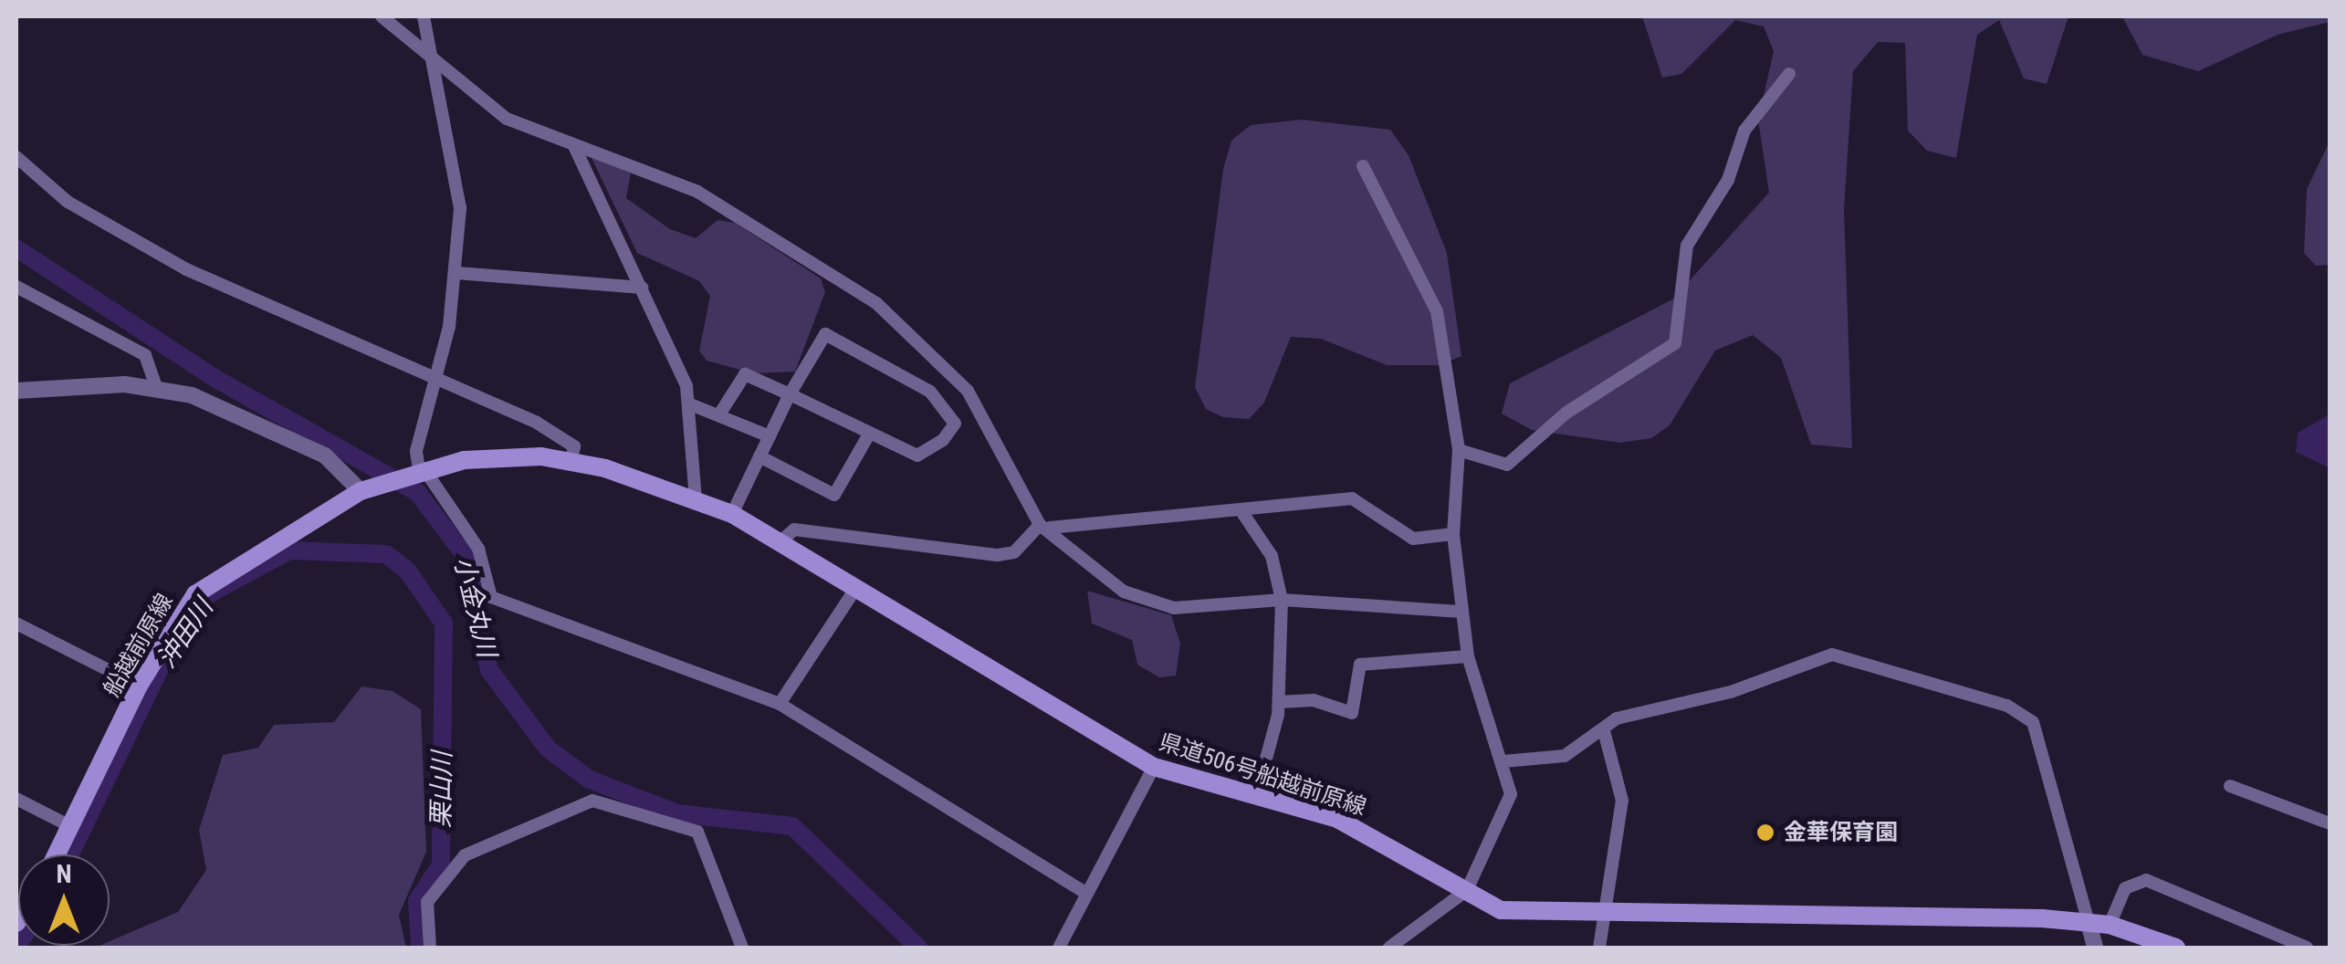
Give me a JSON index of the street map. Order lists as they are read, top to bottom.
{
  "streets": {
    "main road": ["船越前原線", "県道506号船越前原線"]
  },
  "crossings": [
    ["船越前原線", "県道506号船越前原線"]
  ],
  "water": ["小金丸川", "沖田川", "栗山川"],
  "places": ["金華保育園"],
  "north": "top"
}
